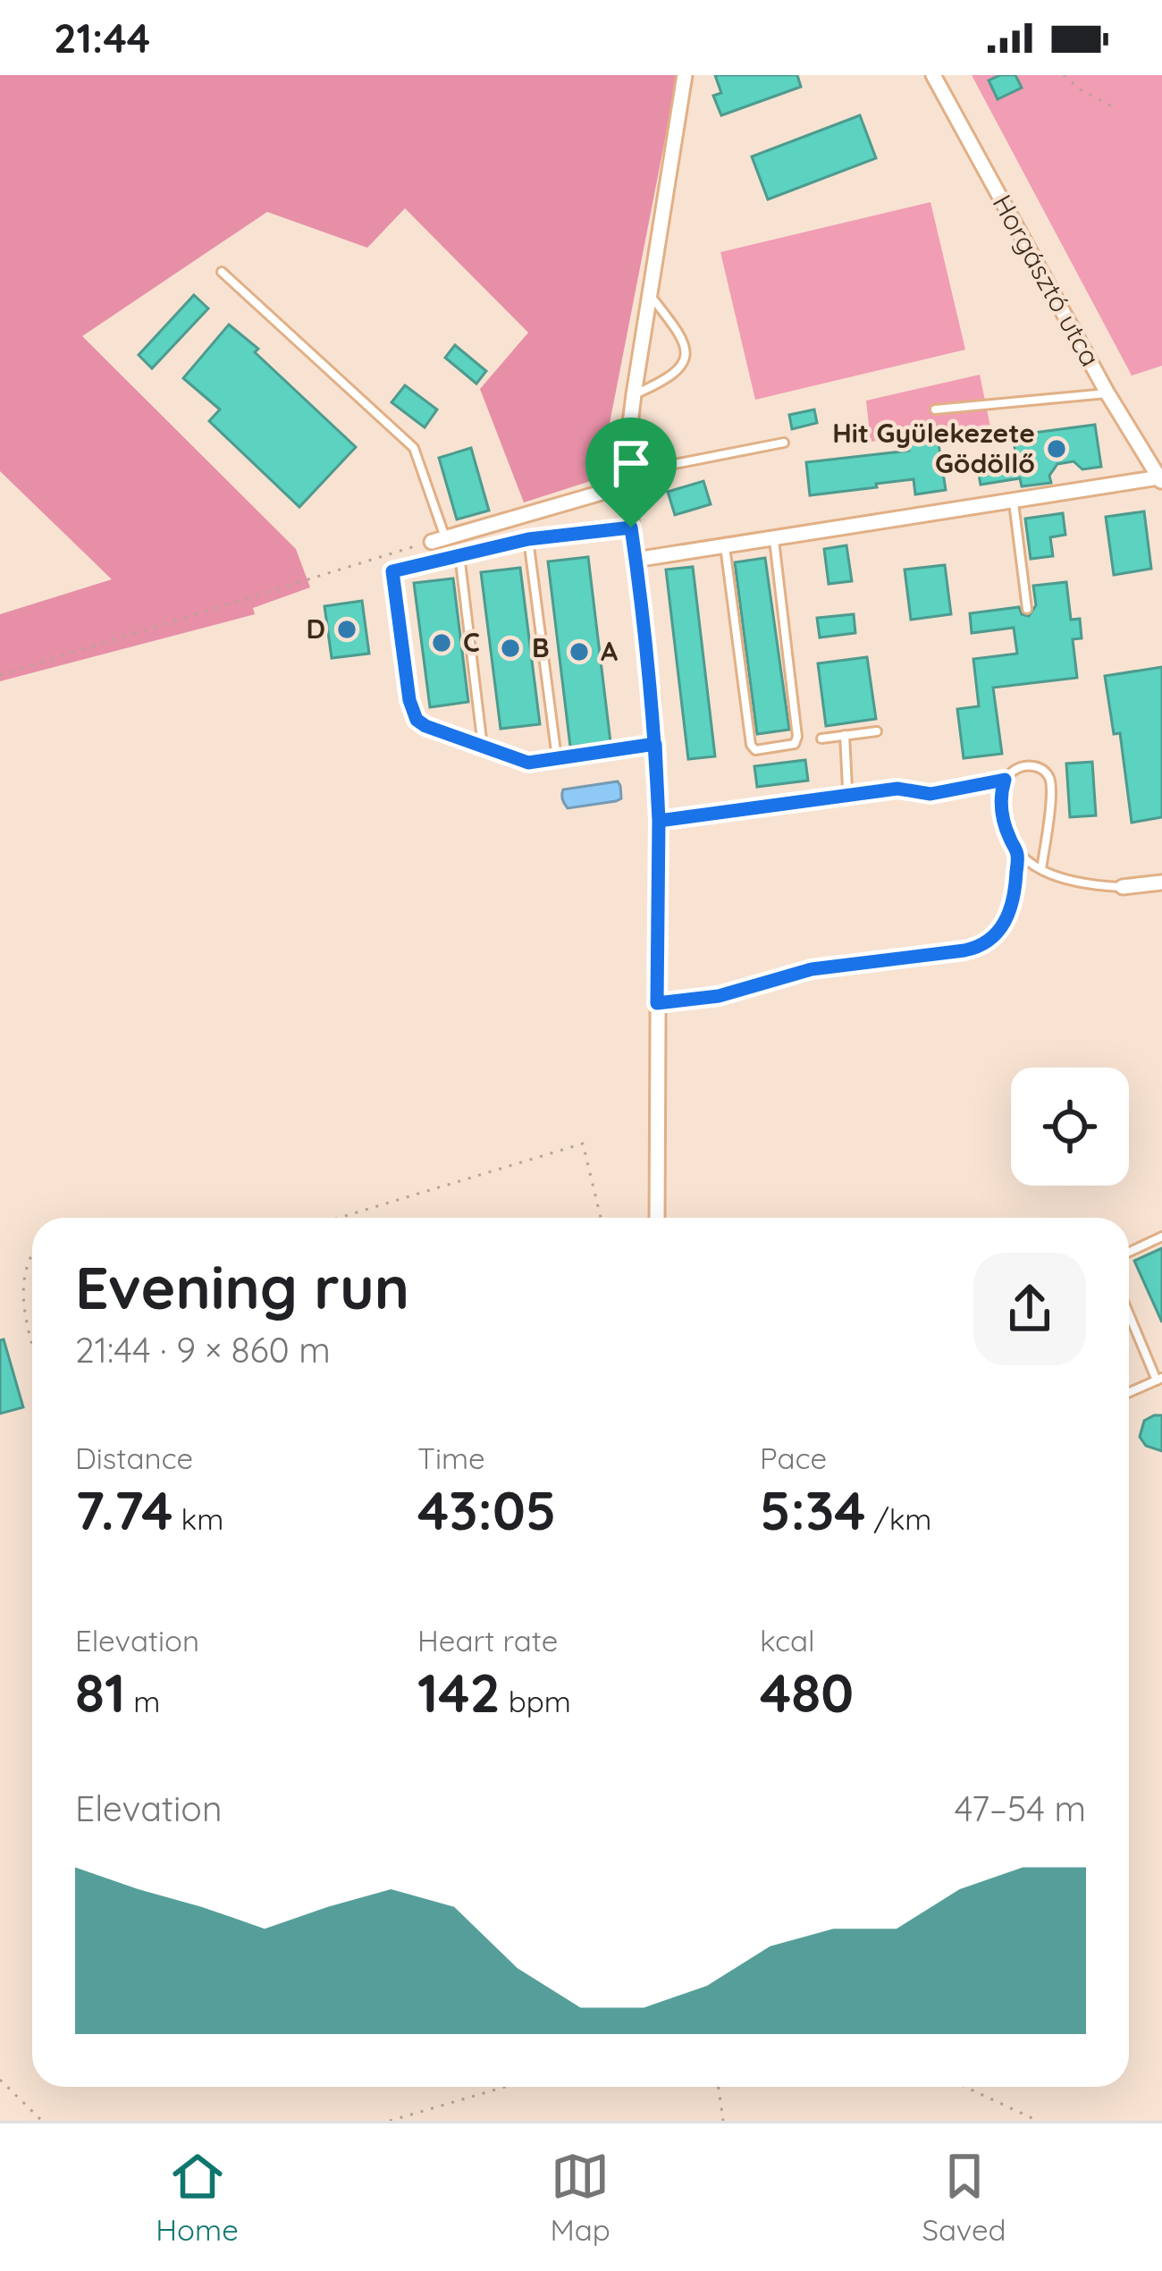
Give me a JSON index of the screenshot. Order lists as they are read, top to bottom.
{
  "streets": {
    "street": ["Horgásztó utca"]
  },
  "places": [
    "Hit Gyülekezete Gödöllő",
    "D",
    "C",
    "B",
    "A"
  ],
  "page": {
    "status": "21:44",
    "heading": ["Evening run", "21:44 · 9 × 860 m"],
    "stats": [
      ["Distance", "7.74 km"],
      ["Time", "43:05"],
      ["Pace", "5:34 /km"],
      ["Elevation", "81 m"],
      ["Heart rate", "142 bpm"],
      ["kcal", "480"]
    ],
    "chart": ["Elevation", "47–54 m"],
    "tabs": ["Home", "Map", "Saved"]
  }
}
